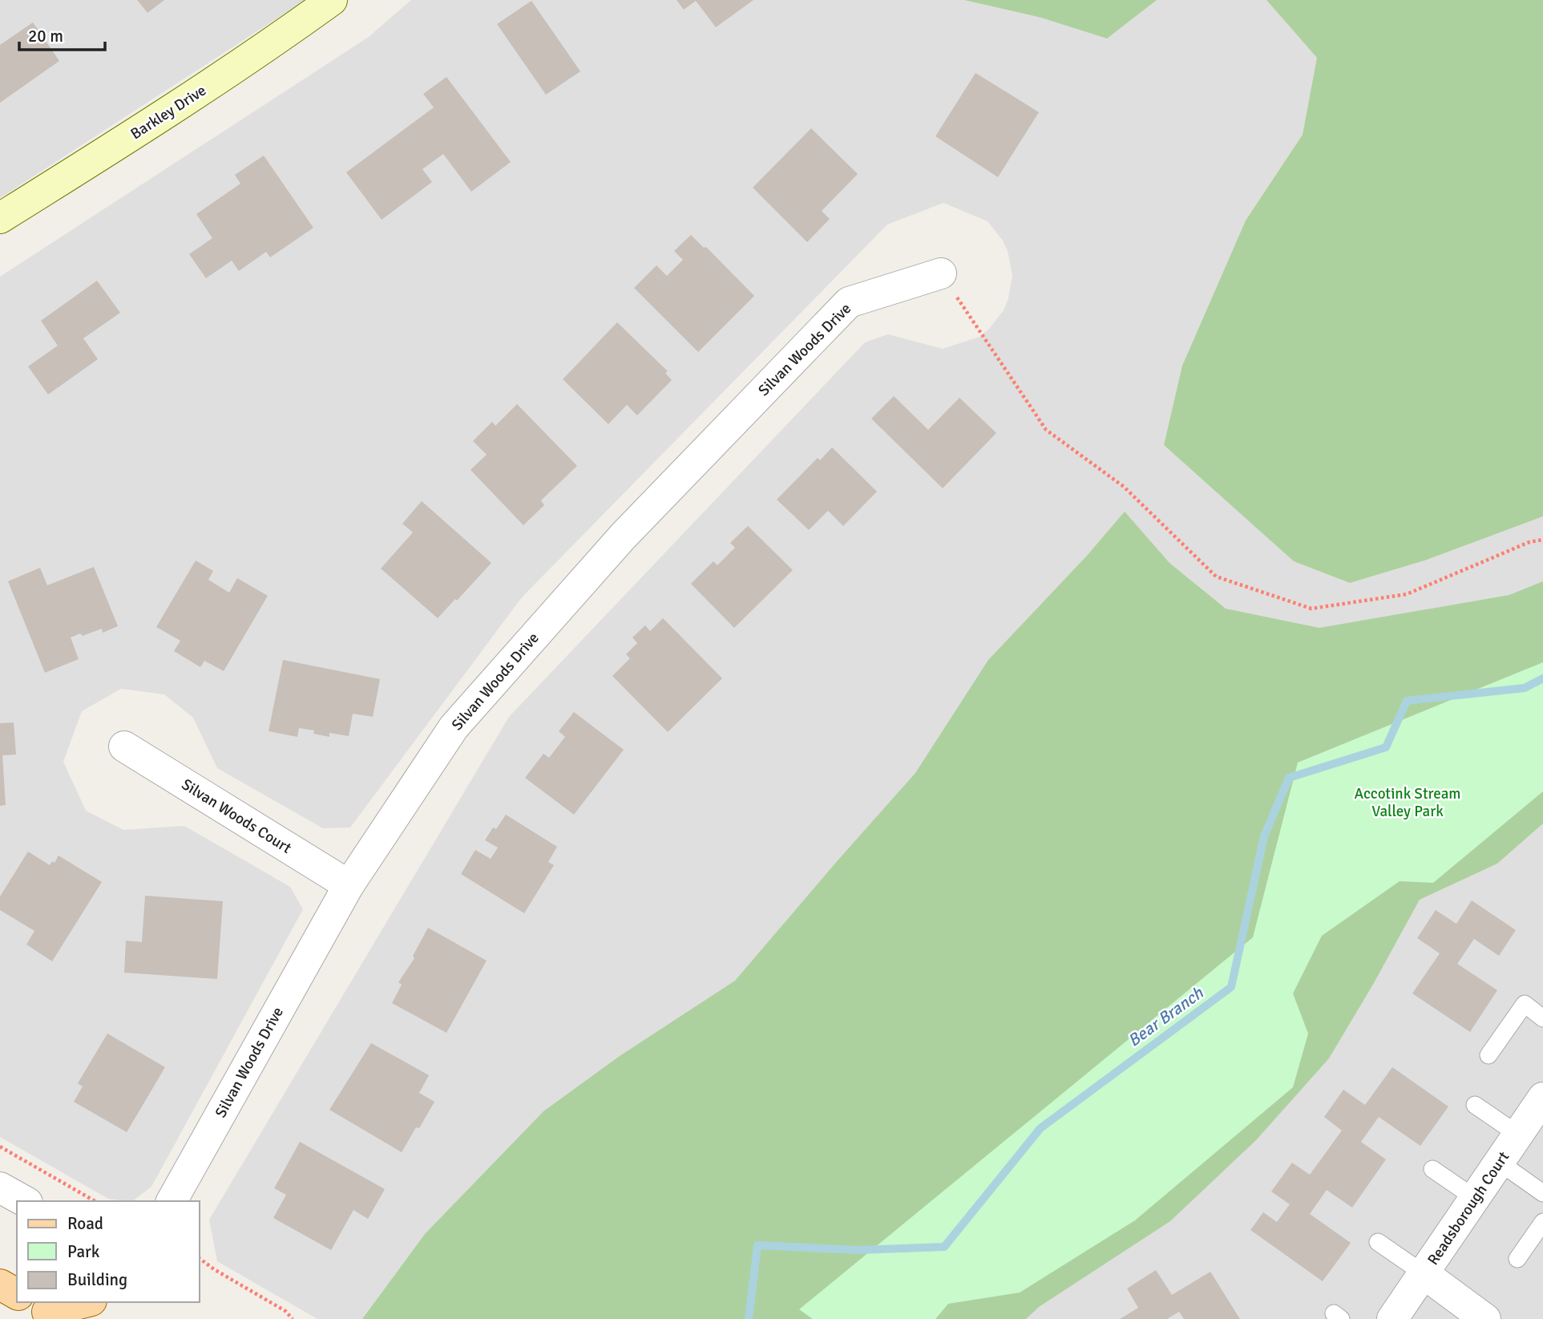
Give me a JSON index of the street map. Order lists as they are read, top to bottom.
{
  "streets": {
    "street": [
      "Barkley Drive",
      "Silvan Woods Drive",
      "Silvan Woods Court",
      "Readsborough Court"
    ]
  },
  "crossings": [
    ["Silvan Woods Drive", "Silvan Woods Court"]
  ],
  "water": ["Bear Branch"],
  "parks": ["Accotink Stream Valley Park"],
  "legend": ["Road", "Park", "Building"],
  "scale_bar": "20 m"
}
